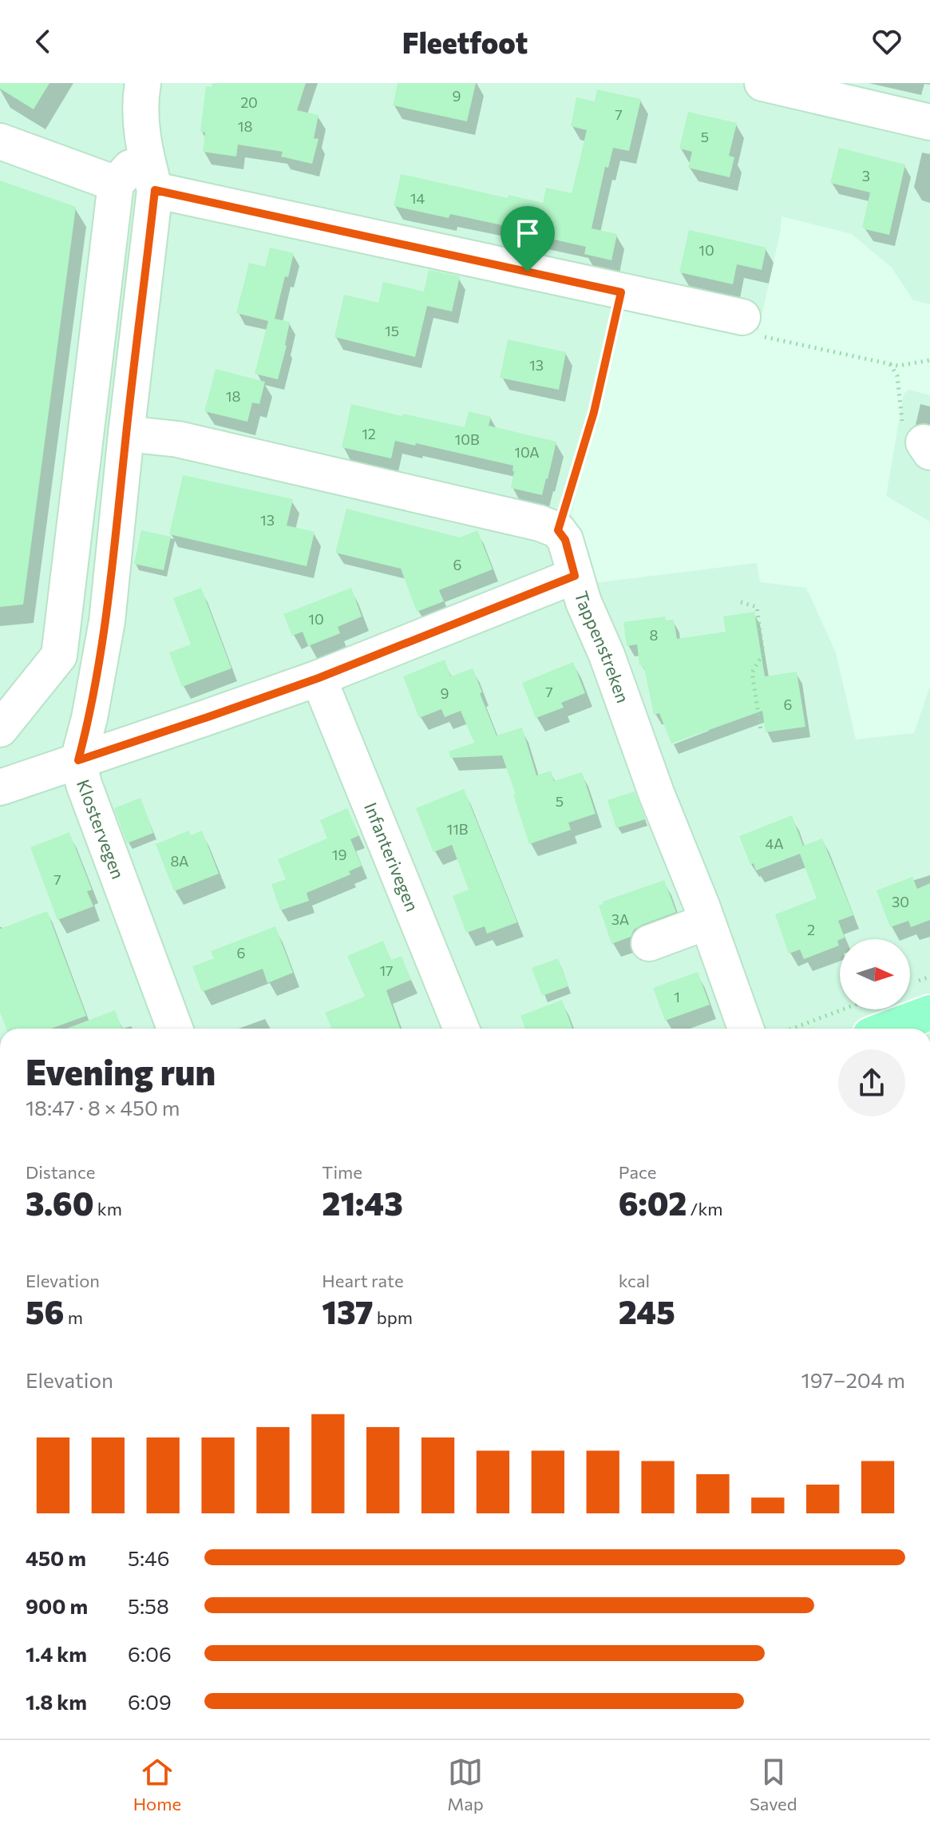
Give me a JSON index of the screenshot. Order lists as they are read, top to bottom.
{
  "streets": {
    "street": ["Tappenstreken", "Klostervegen", "Infanterivegen"]
  },
  "house_numbers": [
    "9",
    "20",
    "7",
    "18",
    "5",
    "3",
    "14",
    "10",
    "15",
    "13",
    "18",
    "12",
    "10B",
    "10A",
    "13",
    "6",
    "10",
    "8",
    "7",
    "9",
    "6",
    "5",
    "11B",
    "4A",
    "19",
    "8A",
    "7",
    "30",
    "3A",
    "2",
    "6",
    "17",
    "1"
  ],
  "north": "right",
  "page": {
    "header": "Fleetfoot",
    "heading": ["Evening run", "18:47 · 8 × 450 m"],
    "stats": [
      ["Distance", "3.60 km"],
      ["Time", "21:43"],
      ["Pace", "6:02 /km"],
      ["Elevation", "56 m"],
      ["Heart rate", "137 bpm"],
      ["kcal", "245"]
    ],
    "chart": ["Elevation", "197–204 m"],
    "list": [
      {
        "name": "450 m",
        "note": "5:46"
      },
      {
        "name": "900 m",
        "note": "5:58"
      },
      {
        "name": "1.4 km",
        "note": "6:06"
      },
      {
        "name": "1.8 km",
        "note": "6:09"
      }
    ],
    "tabs": ["Home", "Map", "Saved"]
  }
}
